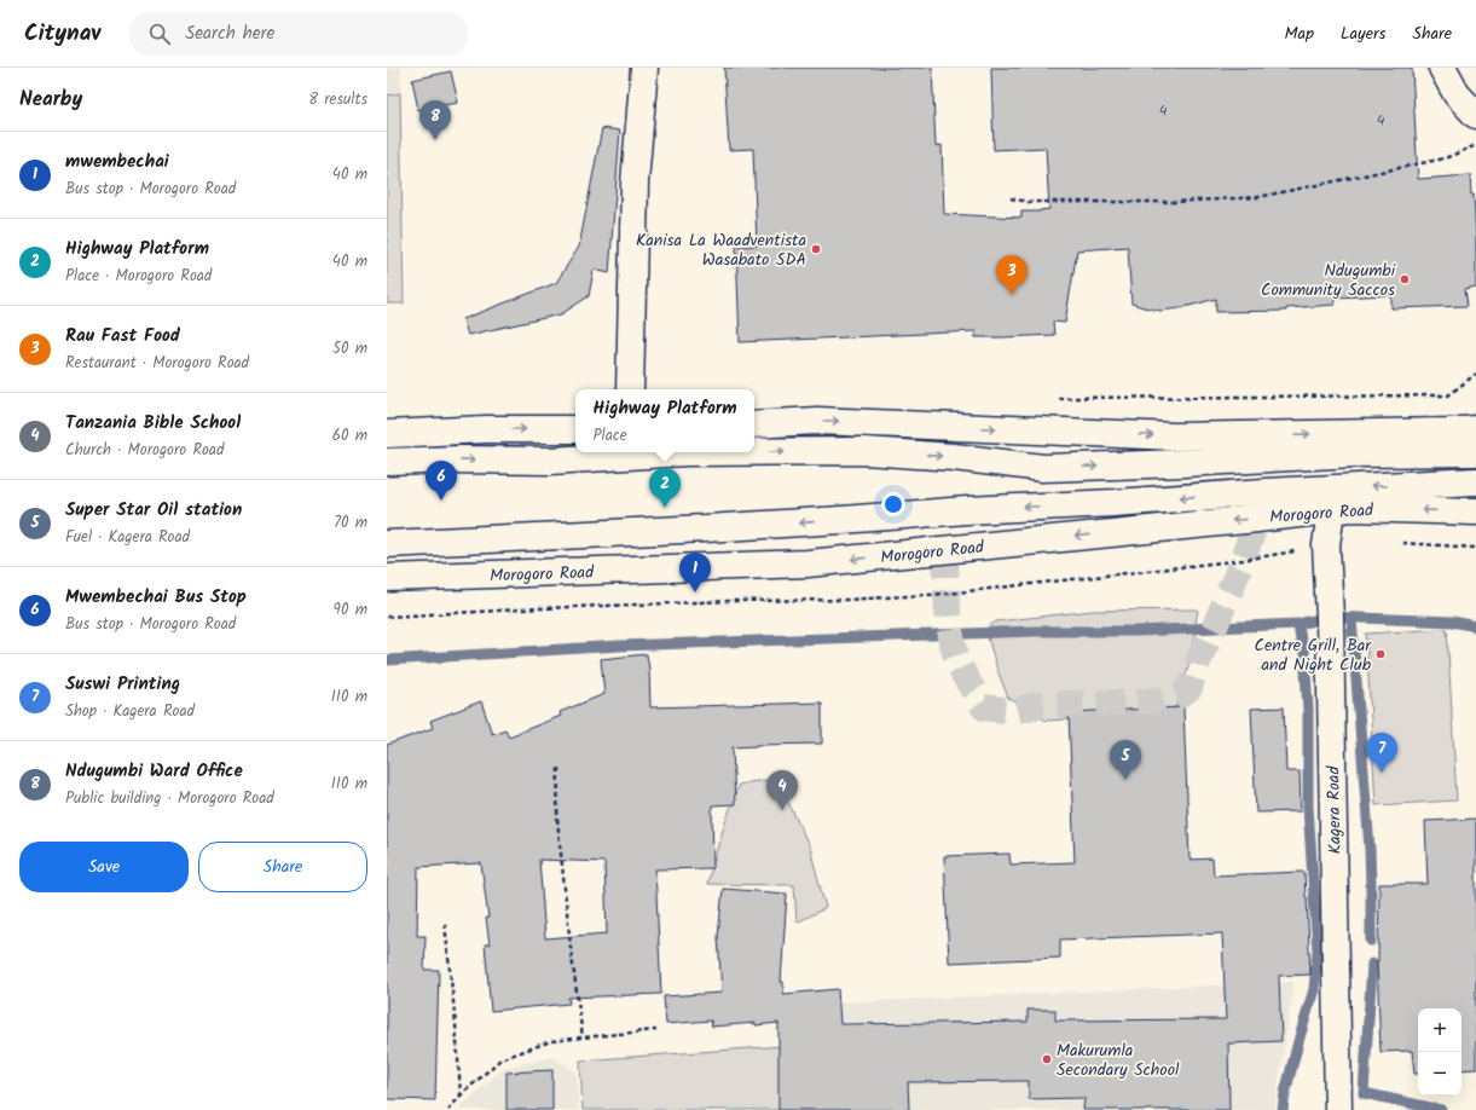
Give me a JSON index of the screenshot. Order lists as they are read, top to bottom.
{
  "streets": {
    "main road": ["Morogoro Road", "Kagera Road"]
  },
  "crossings": [
    ["Morogoro Road", "Kagera Road"]
  ],
  "places": [
    "Kanisa La Waadventista Wasabato SDA",
    "Ndugumbi Community Saccos",
    "Centre Grill, Bar and Night Club",
    "Makurumla Secondary School"
  ],
  "house_numbers": ["4", "4"],
  "page": {
    "header": "Citynav",
    "search": "Search here",
    "nav": ["Map", "Layers", "Share"],
    "heading": ["Nearby", "8 results"],
    "pins": [
      "8",
      "3",
      "6",
      "2",
      "1",
      "7",
      "5",
      "4"
    ],
    "list": [
      {
        "mark": "1",
        "name": "mwembechai",
        "note": "Bus stop · Morogoro Road",
        "value": "40 m"
      },
      {
        "mark": "2",
        "name": "Highway Platform",
        "note": "Place · Morogoro Road",
        "value": "40 m"
      },
      {
        "mark": "3",
        "name": "Rau Fast Food",
        "note": "Restaurant · Morogoro Road",
        "value": "50 m"
      },
      {
        "mark": "4",
        "name": "Tanzania Bible School",
        "note": "Church · Morogoro Road",
        "value": "60 m"
      },
      {
        "mark": "5",
        "name": "Super Star Oil station",
        "note": "Fuel · Kagera Road",
        "value": "70 m"
      },
      {
        "mark": "6",
        "name": "Mwembechai Bus Stop",
        "note": "Bus stop · Morogoro Road",
        "value": "90 m"
      },
      {
        "mark": "7",
        "name": "Suswi Printing",
        "note": "Shop · Kagera Road",
        "value": "110 m"
      },
      {
        "mark": "8",
        "name": "Ndugumbi Ward Office",
        "note": "Public building · Morogoro Road",
        "value": "110 m"
      }
    ],
    "popup": ["Highway Platform", "Place"],
    "buttons": ["Save", "Share"],
    "map_buttons": ["+", "−"]
  }
}
